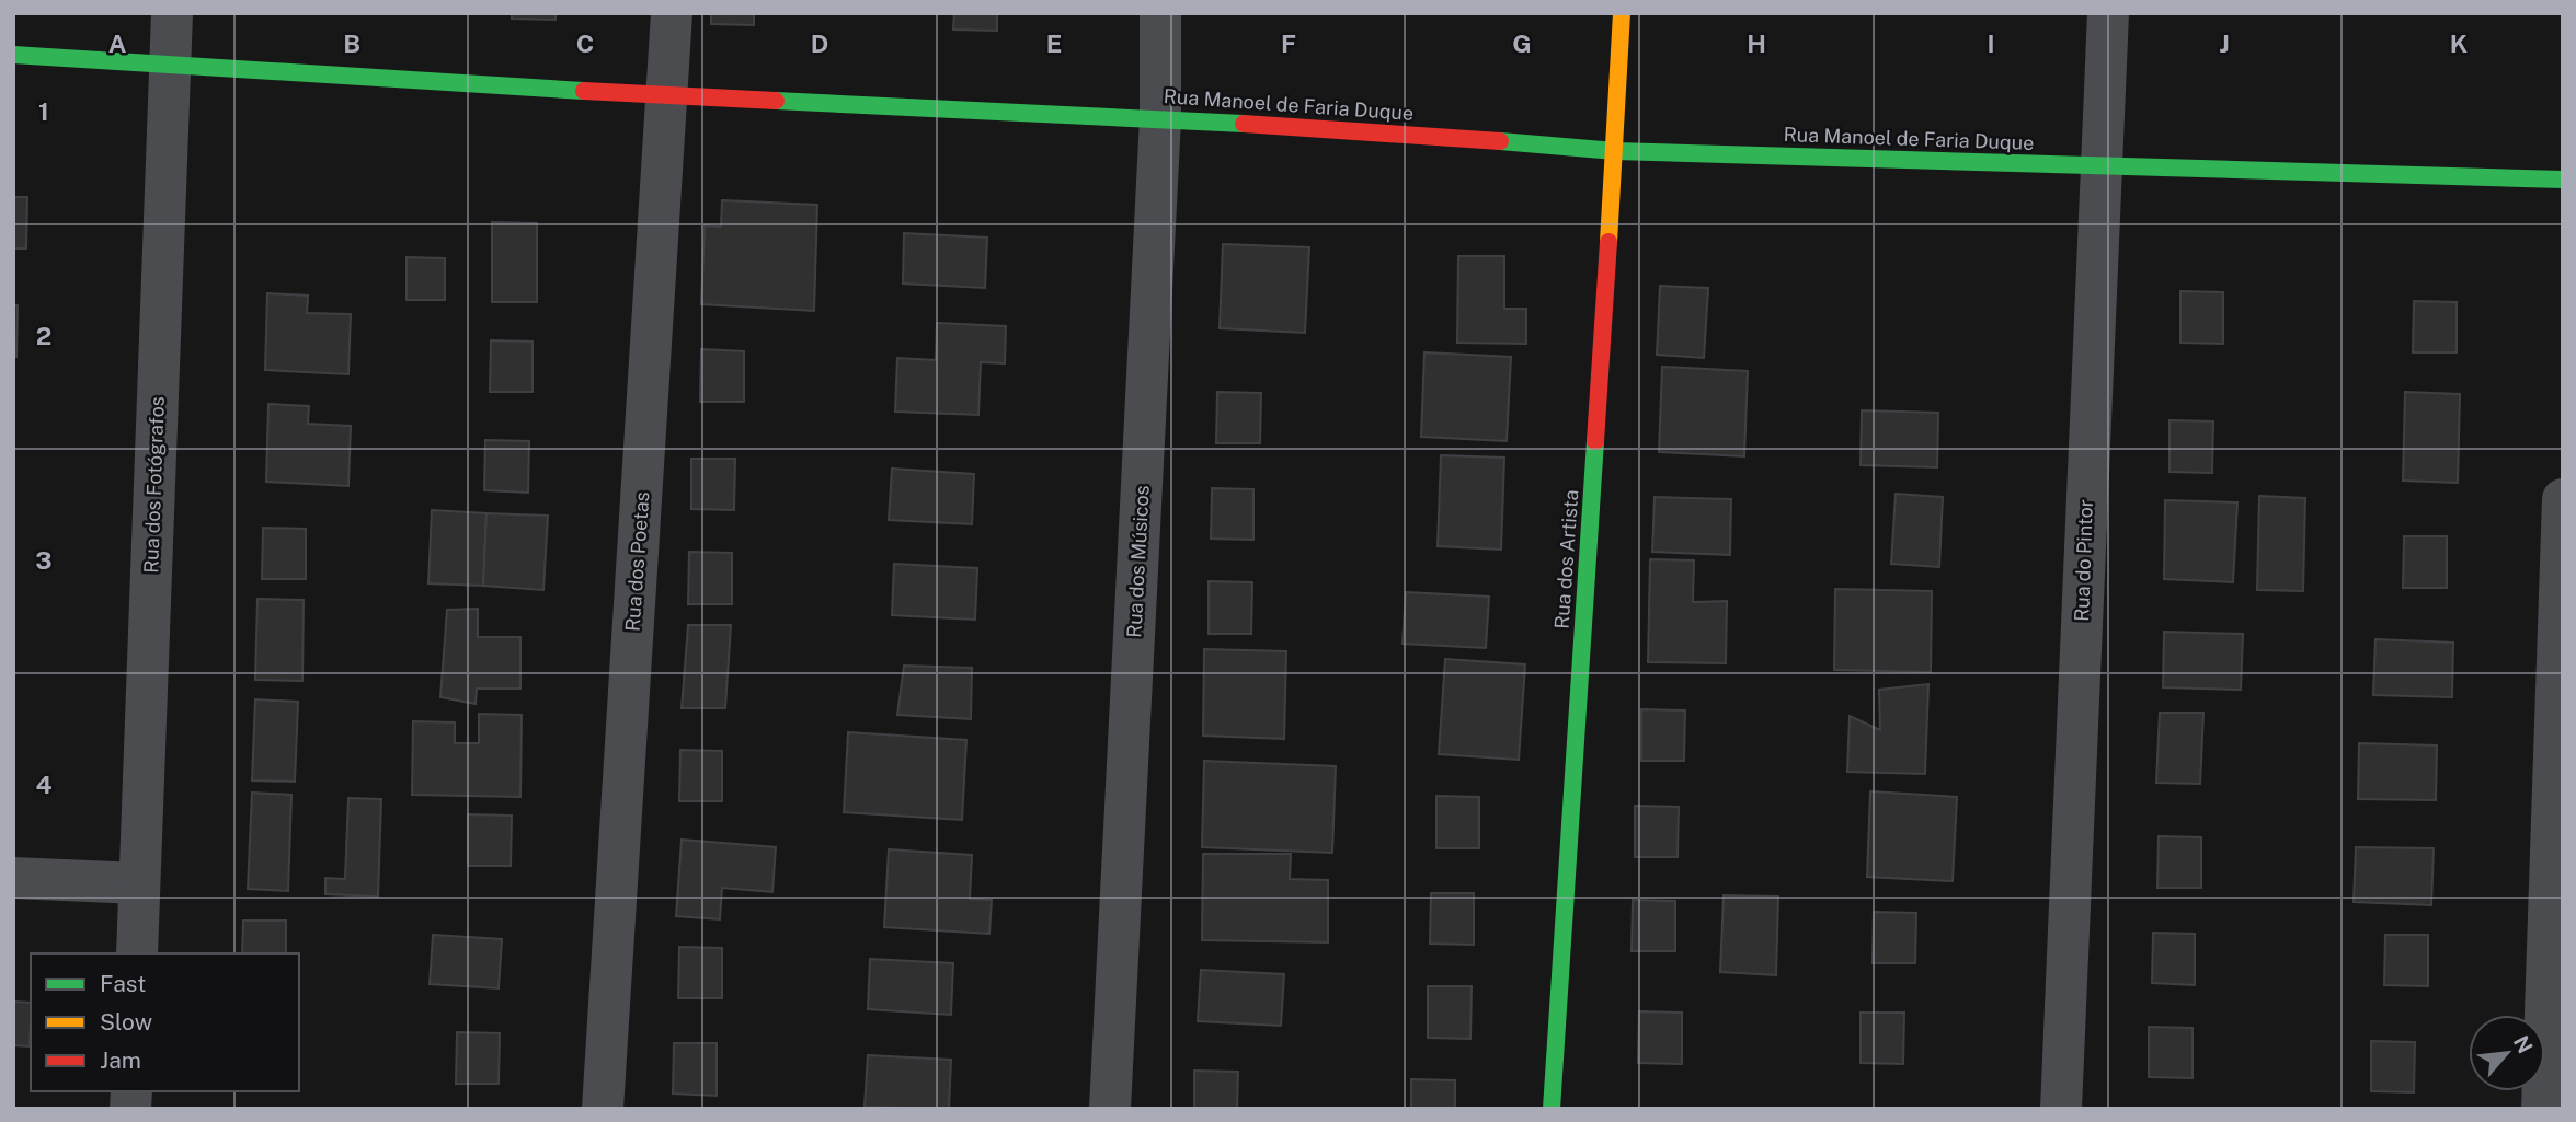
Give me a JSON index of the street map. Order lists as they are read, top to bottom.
{
  "streets": {
    "street": [
      "Rua Manoel de Faria Duque",
      "Rua dos Fotógrafos",
      "Rua dos Artista",
      "Rua do Pintor",
      "Rua dos Poetas",
      "Rua dos Músicos"
    ]
  },
  "crossings": [
    ["Rua Manoel de Faria Duque", "Rua dos Fotógrafos"],
    ["Rua Manoel de Faria Duque", "Rua dos Artista"],
    ["Rua Manoel de Faria Duque", "Rua do Pintor"],
    ["Rua Manoel de Faria Duque", "Rua dos Poetas"],
    ["Rua Manoel de Faria Duque", "Rua dos Músicos"]
  ],
  "legend": ["Fast", "Slow", "Jam"],
  "north": "top right",
  "grid": {
    "columns": [
      "A",
      "B",
      "C",
      "D",
      "E",
      "F",
      "G",
      "H",
      "I",
      "J",
      "K"
    ],
    "rows": [
      "1",
      "2",
      "3",
      "4"
    ]
  }
}
